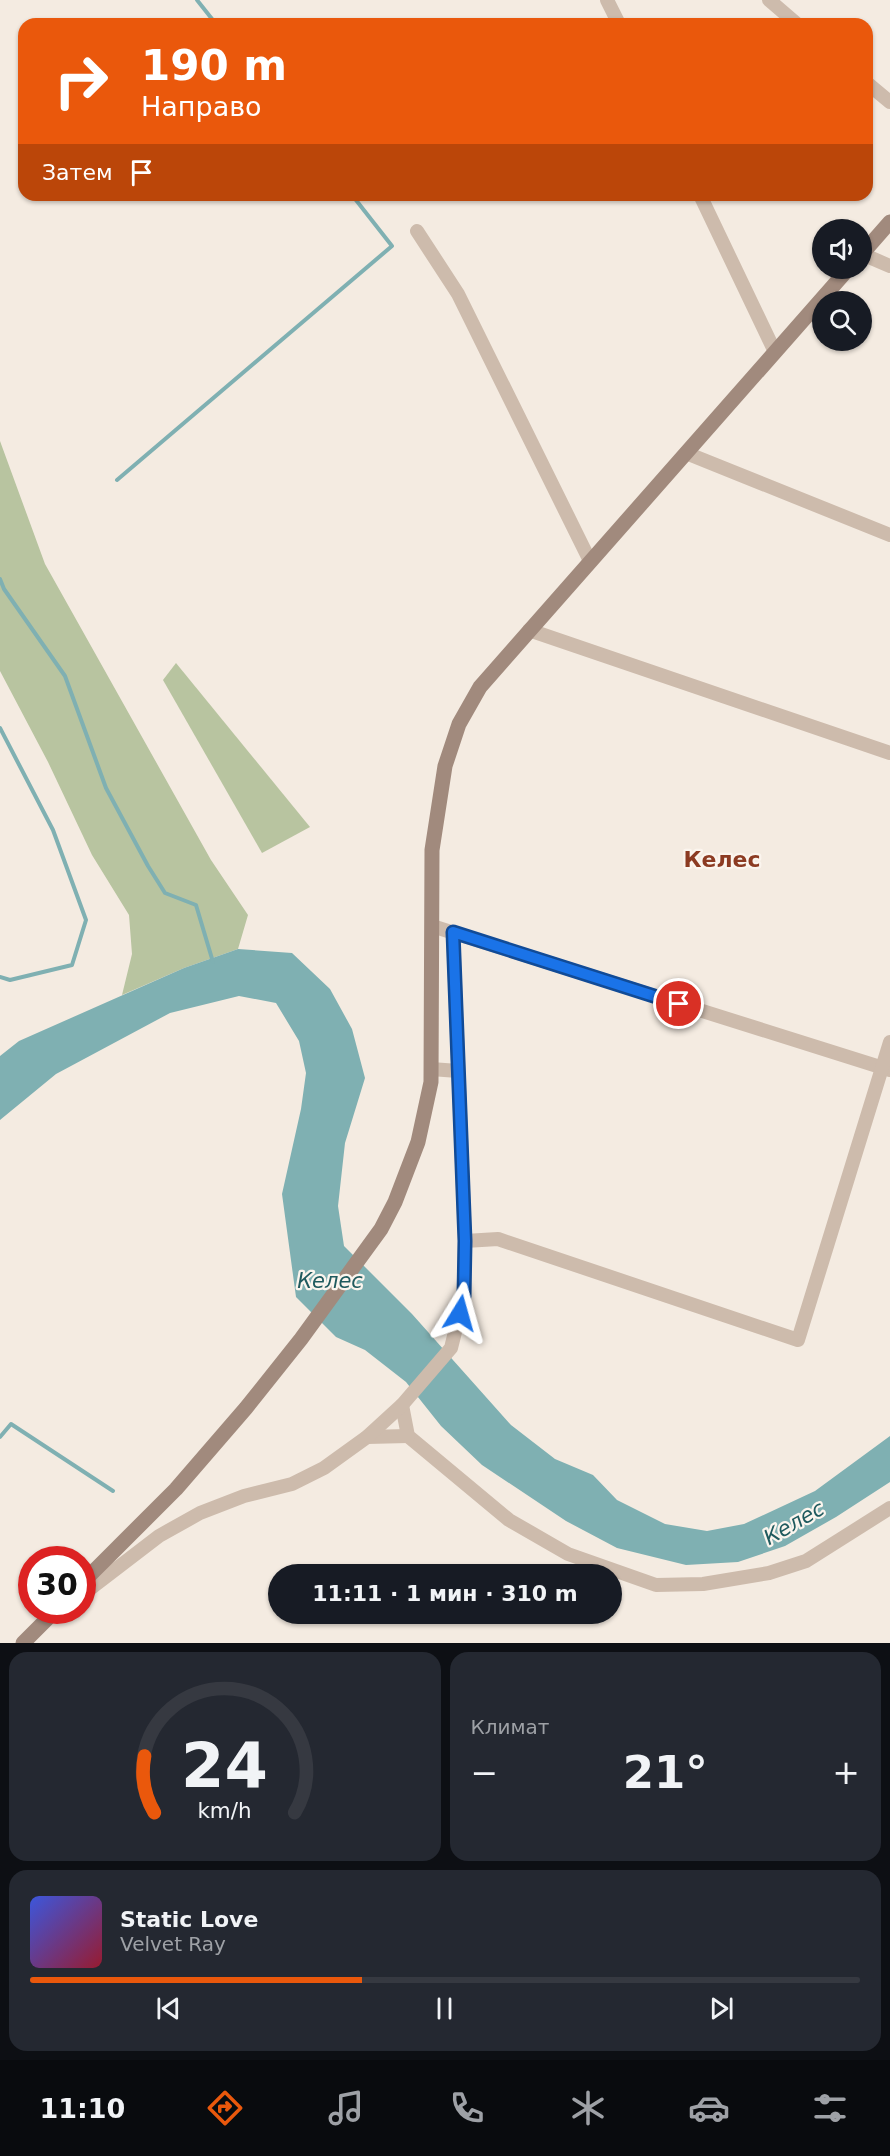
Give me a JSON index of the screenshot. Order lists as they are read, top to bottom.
{
  "districts": ["Келес"],
  "water": ["Келес"],
  "page": {
    "turn": ["190 m", "Направо"],
    "then": "Затем",
    "limit": "30",
    "trip": "11:11 · 1 мин · 310 m",
    "tile": "Климат",
    "heat": ["−", "21°", "+"],
    "song": ["Static Love", "Velvet Ray"],
    "tabs": "11:10",
    "gauge": ["24", "km/h"]
  }
}
